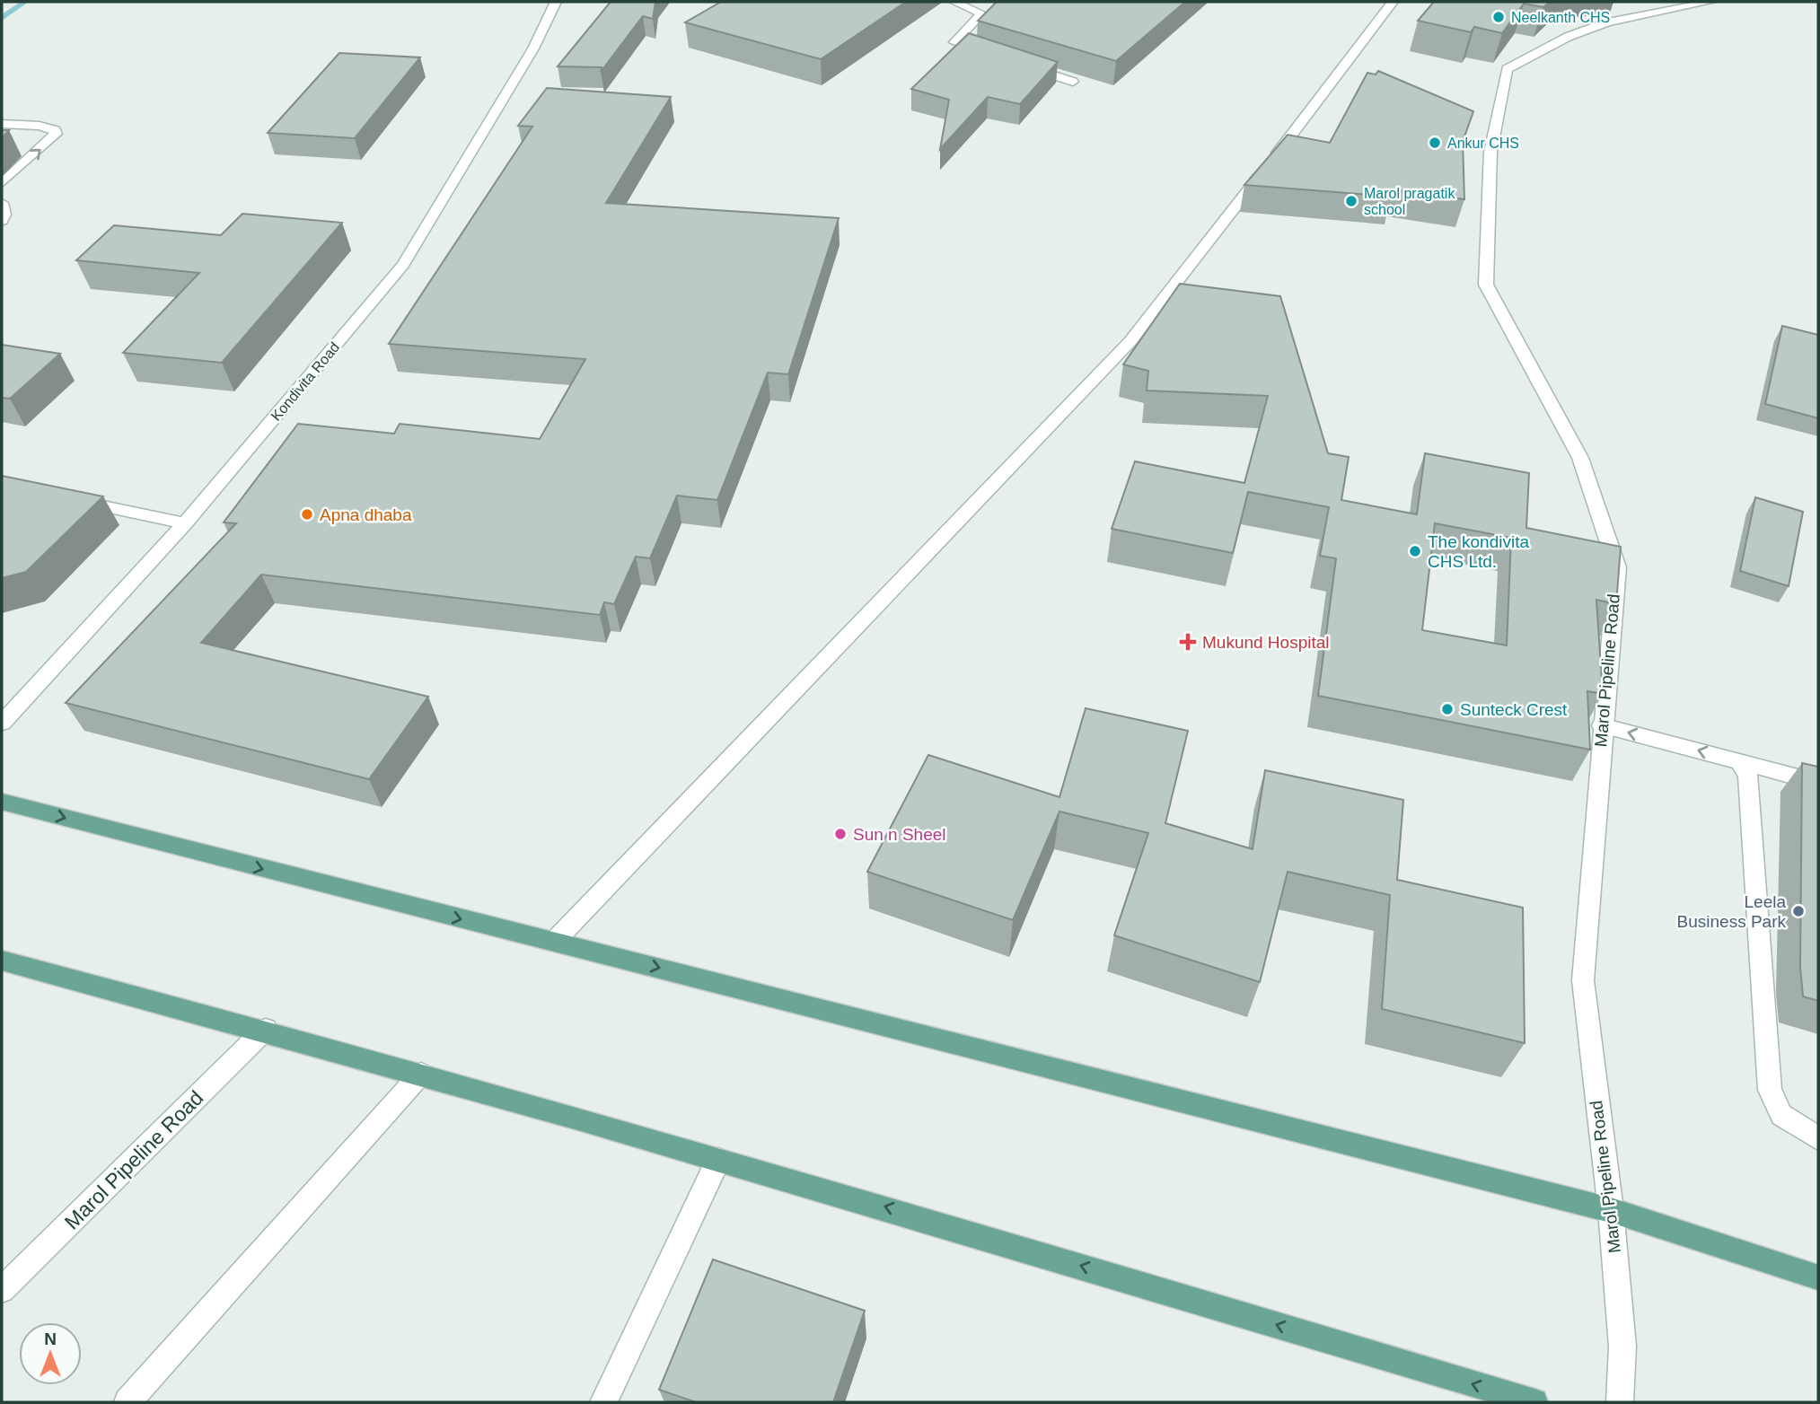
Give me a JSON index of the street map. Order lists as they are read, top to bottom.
{
  "streets": {
    "street": ["Kondivita Road", "Marol Pipeline Road"]
  },
  "places": {
    "other": [
      "Neelkanth CHS",
      "Ankur CHS",
      "Marol pragatik school",
      "Apna dhaba",
      "The kondivita CHS Ltd.",
      "Sunteck Crest",
      "Sun n Sheel",
      "Leela Business Park"
    ],
    "health": ["Mukund Hospital"]
  },
  "north": "top"
}
